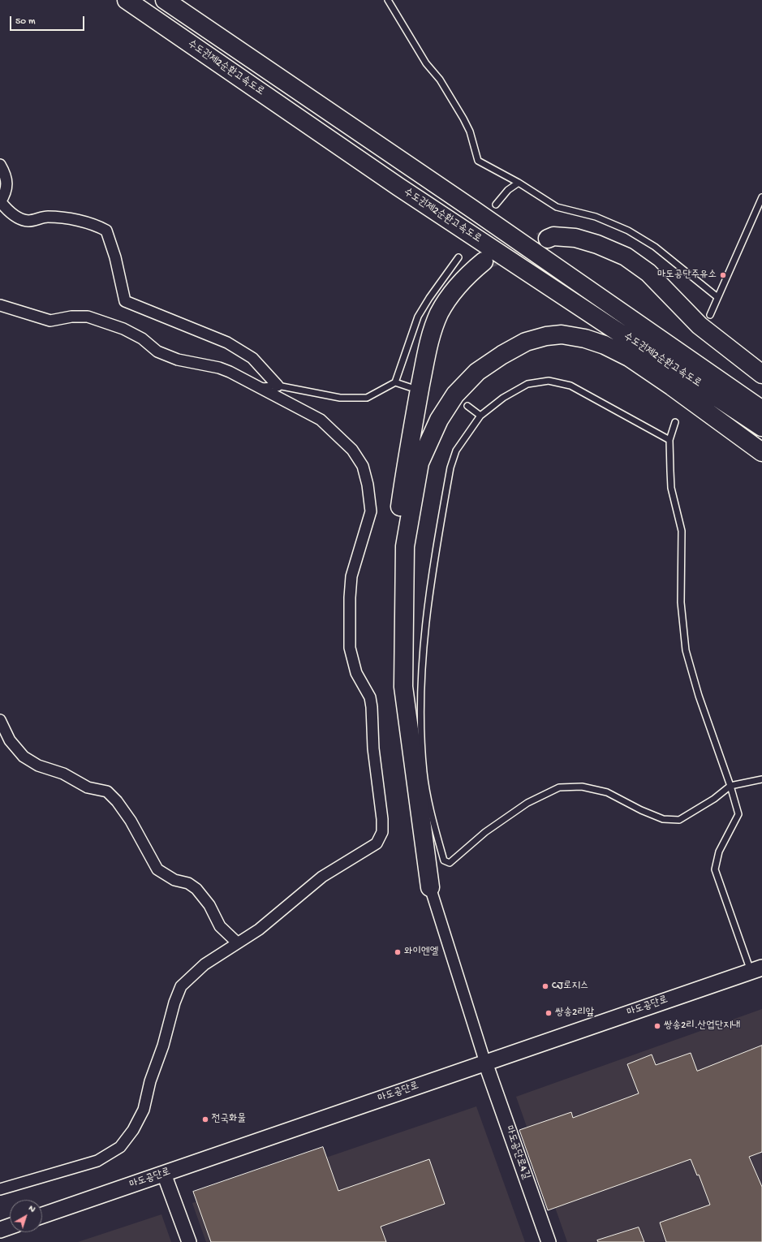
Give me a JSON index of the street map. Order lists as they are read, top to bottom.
{
  "streets": {
    "highway": ["수도권제2순환고속도로"],
    "main road": ["마도공단로"],
    "street": ["마도공단로4길"]
  },
  "crossings": [
    ["마도공단로", "마도공단로4길"]
  ],
  "places": [
    "마도공단주유소",
    "와이엔엘",
    "CJ로지스",
    "쌍송2리앞",
    "쌍송2리.산업단지내",
    "전국화물"
  ],
  "scale_bar": "50 m",
  "north": "top right"
}
